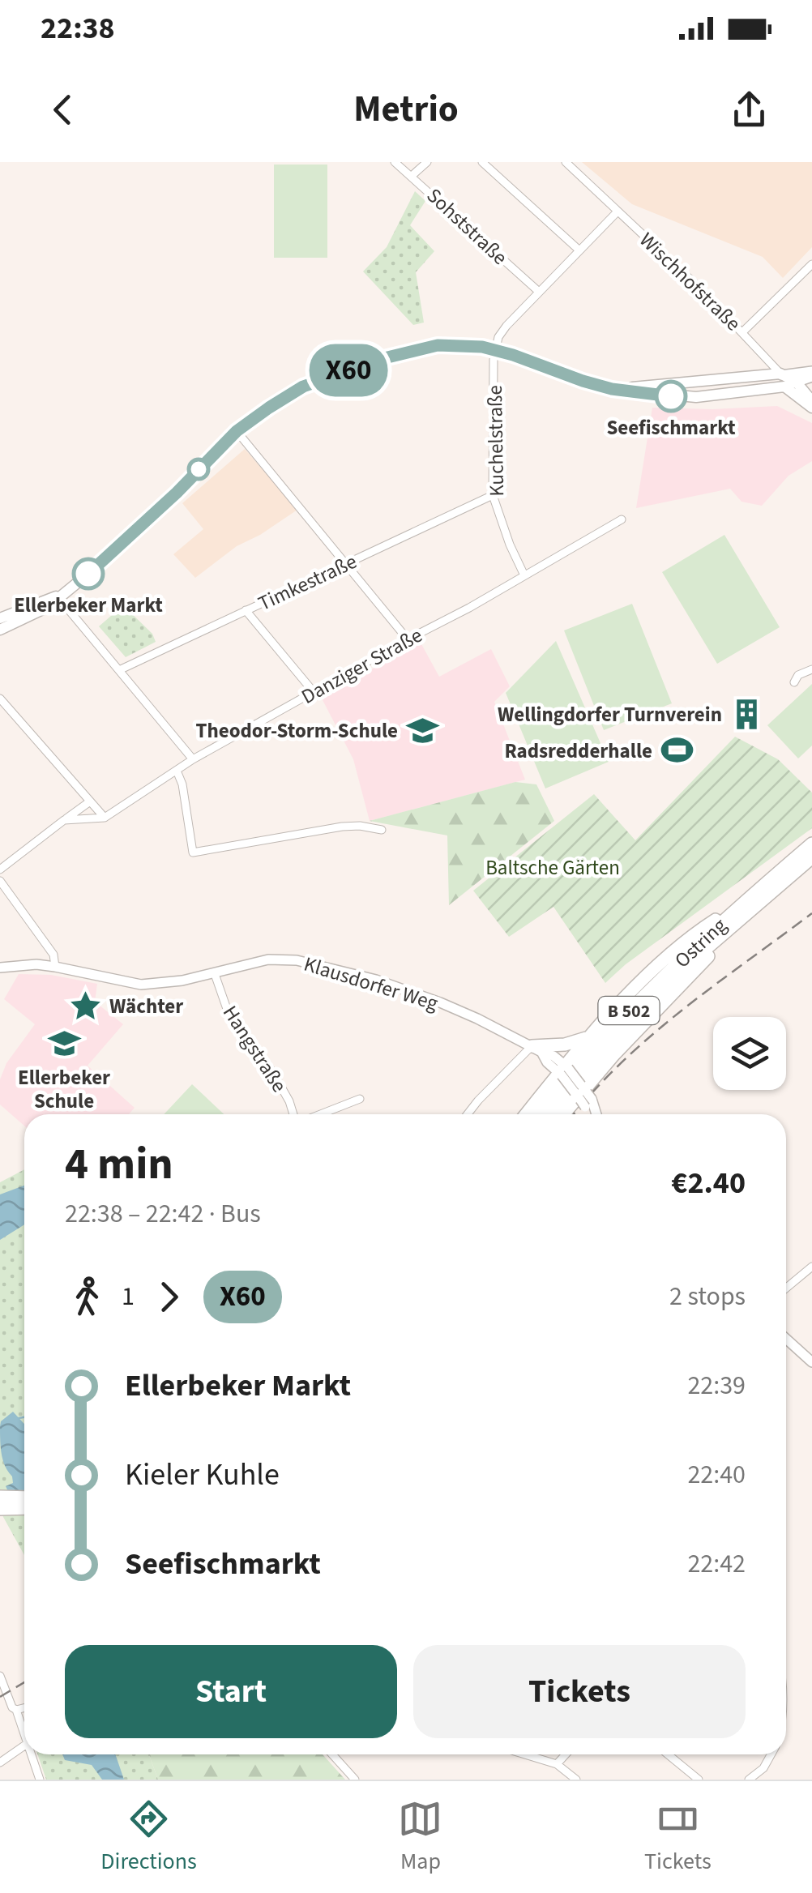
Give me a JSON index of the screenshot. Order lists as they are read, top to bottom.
{
  "streets": {
    "highway": ["Ostring", "B 502"],
    "main road": ["Wischhofstraße"],
    "street": [
      "Sohststraße",
      "Kuchelstraße",
      "Timkestraße",
      "Danziger Straße",
      "Klausdorfer Weg",
      "Hangstraße"
    ]
  },
  "crossings": [
    ["Kuchelstraße", "Timkestraße"],
    ["Kuchelstraße", "Danziger Straße"],
    ["Klausdorfer Weg", "Hangstraße"]
  ],
  "parks": ["Baltsche Gärten"],
  "places": {
    "other": ["Seefischmarkt", "Ellerbeker Markt"],
    "building": ["Wellingdorfer Turnverein"],
    "school or university": ["Theodor-Storm-Schule", "Ellerbeker Schule"],
    "sports": ["Radsredderhalle"],
    "place": ["Wächter"]
  },
  "lines": ["bus line X60"],
  "page": {
    "status": "22:38",
    "header": "Metrio",
    "on_map": "X60",
    "heading": ["4 min", "22:38 – 22:42 · Bus", "€2.40"],
    "legs": ["1", "X60", "2 stops"],
    "list": [
      {
        "name": "Ellerbeker Markt",
        "value": "22:39"
      },
      {
        "name": "Kieler Kuhle",
        "value": "22:40"
      },
      {
        "name": "Seefischmarkt",
        "value": "22:42"
      }
    ],
    "buttons": ["Start", "Tickets"],
    "tabs": ["Directions", "Map", "Tickets"]
  }
}
